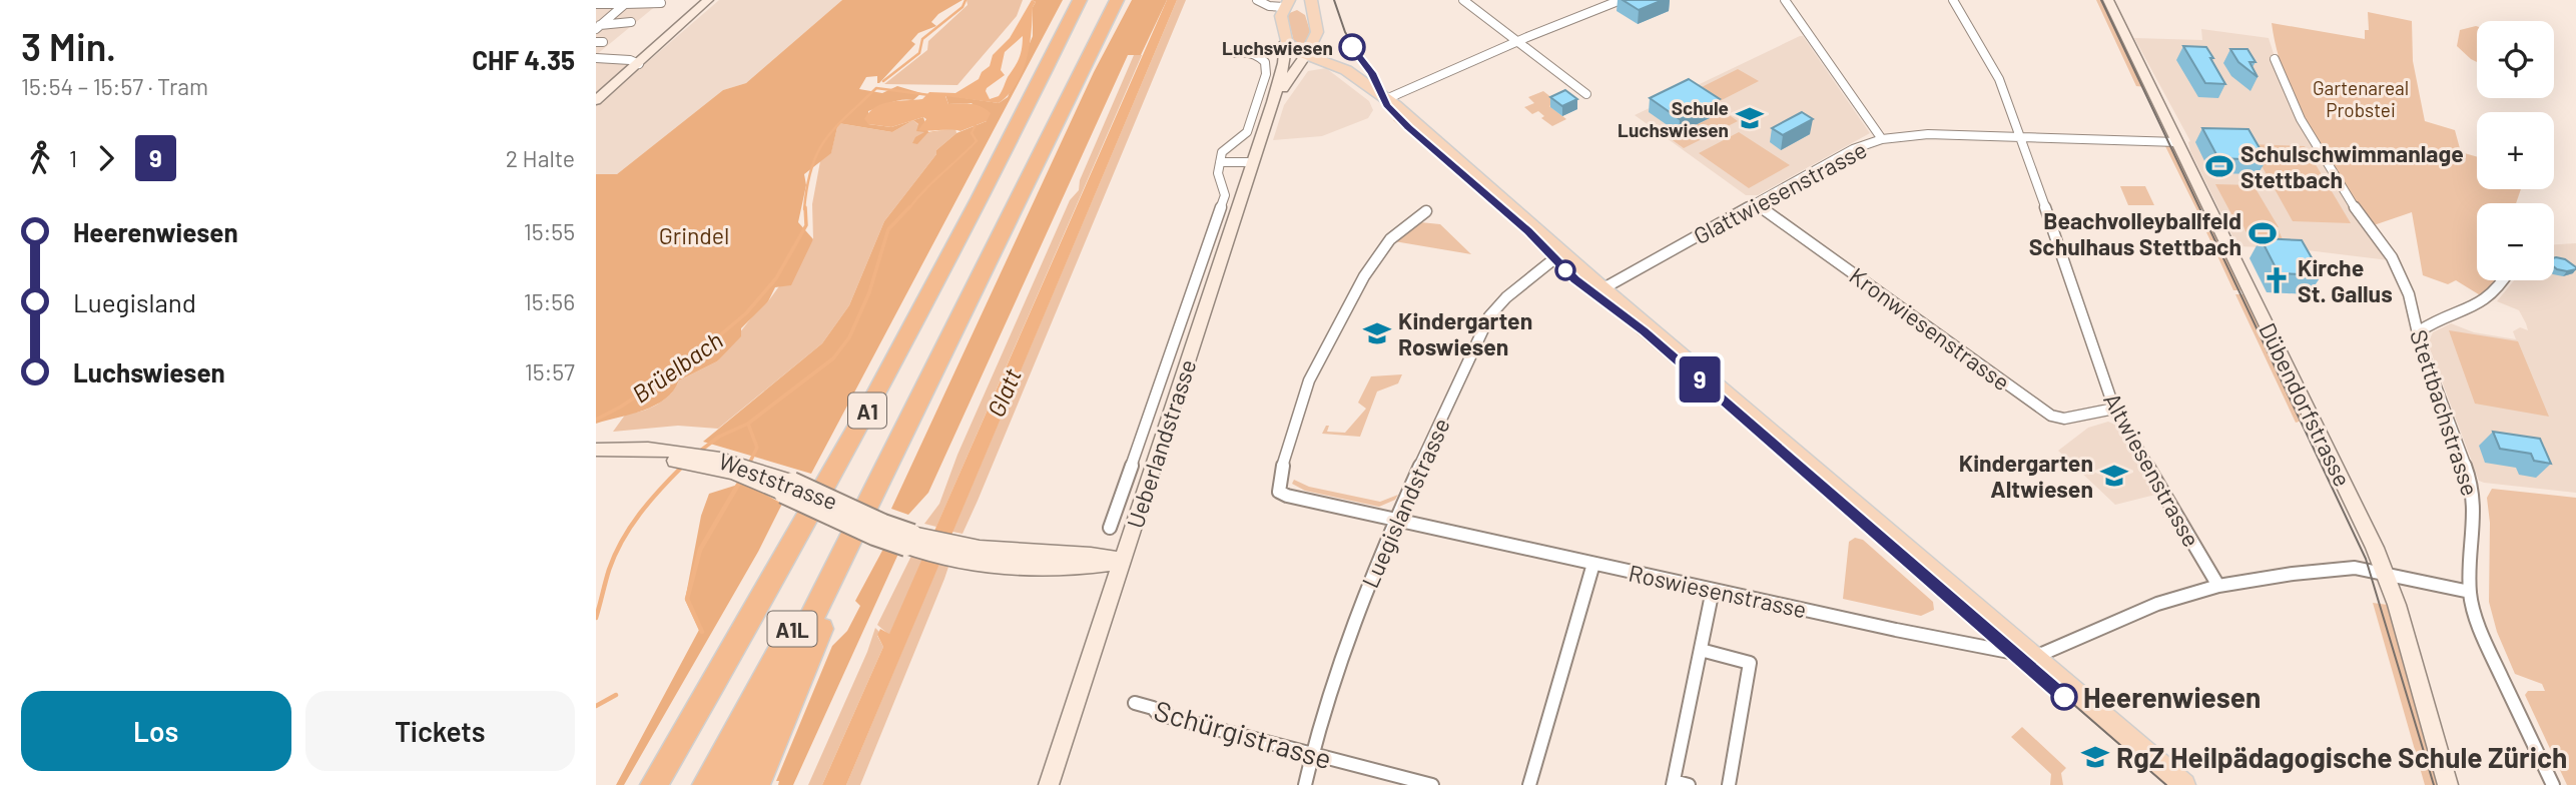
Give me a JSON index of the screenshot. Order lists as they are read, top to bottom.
{
  "streets": {
    "highway": ["A1", "A1L"],
    "main road": ["Ueberlandstrasse"],
    "street": [
      "Glattwiesenstrasse",
      "Kronwiesenstrasse",
      "Dübendorfstrasse",
      "Stettbachstrasse",
      "Altwiesenstrasse",
      "Weststrasse",
      "Luegislandstrasse",
      "Roswiesenstrasse",
      "Schürgistrasse"
    ]
  },
  "crossings": [
    ["Glattwiesenstrasse", "Kronwiesenstrasse"],
    ["Glattwiesenstrasse", "Dübendorfstrasse"],
    ["Glattwiesenstrasse", "Altwiesenstrasse"],
    ["Kronwiesenstrasse", "Altwiesenstrasse"],
    ["A1", "A1L"],
    ["Ueberlandstrasse", "Weststrasse"],
    ["Luegislandstrasse", "Roswiesenstrasse"],
    ["Luegislandstrasse", "Schürgistrasse"]
  ],
  "water": ["Brüelbach", "Glatt"],
  "parks": ["Gartenareal Probstei", "Grindel"],
  "places": {
    "other": ["Luchswiesen", "Heerenwiesen"],
    "school or university": [
      "Schule Luchswiesen",
      "Kindergarten Roswiesen",
      "Kindergarten Altwiesen",
      "RgZ Heilpädagogische Schule Zürich"
    ],
    "sports": ["Schulschwimmanlage Stettbach", "Beachvolleyballfeld Schulhaus Stettbach"],
    "church": ["Kirche St. Gallus"]
  },
  "lines": ["tram line 9"],
  "page": {
    "heading": ["3 Min.", "15:54 – 15:57 · Tram", "CHF 4.35"],
    "on_map": "9",
    "map_buttons": ["+", "−"],
    "legs": ["1", "9", "2 Halte"],
    "list": [
      {
        "name": "Heerenwiesen",
        "value": "15:55"
      },
      {
        "name": "Luegisland",
        "value": "15:56"
      },
      {
        "name": "Luchswiesen",
        "value": "15:57"
      }
    ],
    "buttons": ["Los", "Tickets"]
  }
}
